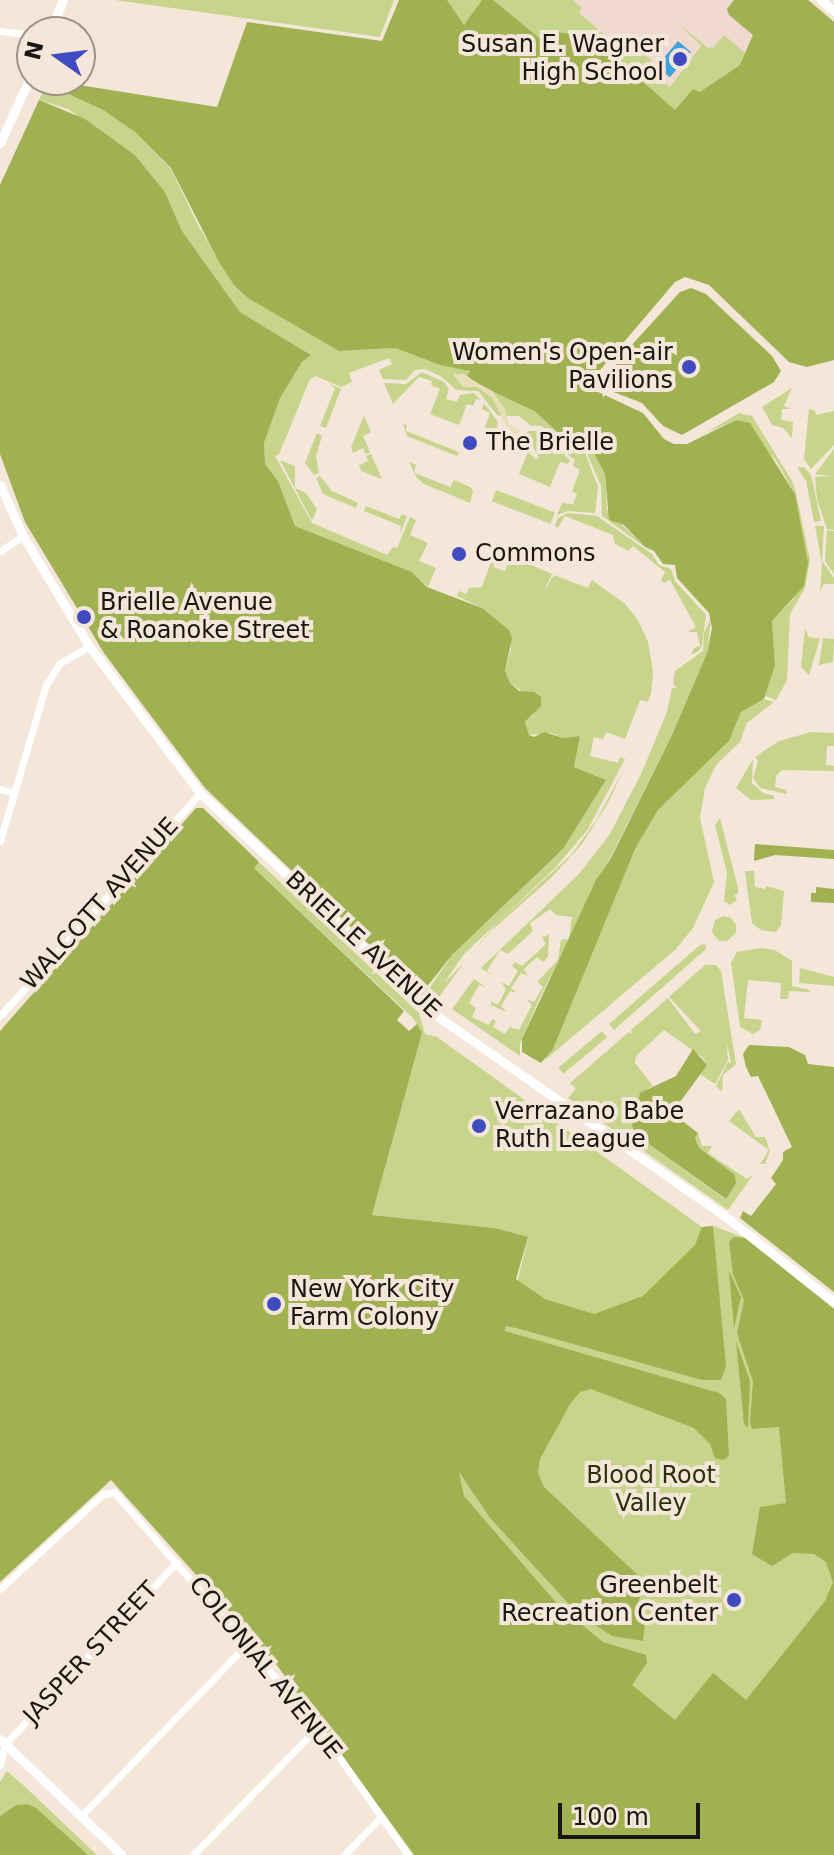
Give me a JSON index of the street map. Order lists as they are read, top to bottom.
{
  "streets": {
    "street": [
      "WALCOTT AVENUE",
      "BRIELLE AVENUE",
      "JASPER STREET",
      "COLONIAL AVENUE"
    ]
  },
  "crossings": [
    ["WALCOTT AVENUE", "BRIELLE AVENUE"],
    ["JASPER STREET", "COLONIAL AVENUE"]
  ],
  "parks": ["Blood Root Valley"],
  "places": [
    "Susan E. Wagner High School",
    "Women's Open-air Pavilions",
    "The Brielle",
    "Commons",
    "Brielle Avenue & Roanoke Street",
    "Verrazano Babe Ruth League",
    "New York City Farm Colony",
    "Greenbelt Recreation Center"
  ],
  "scale_bar": "100 m",
  "north": "left"
}
